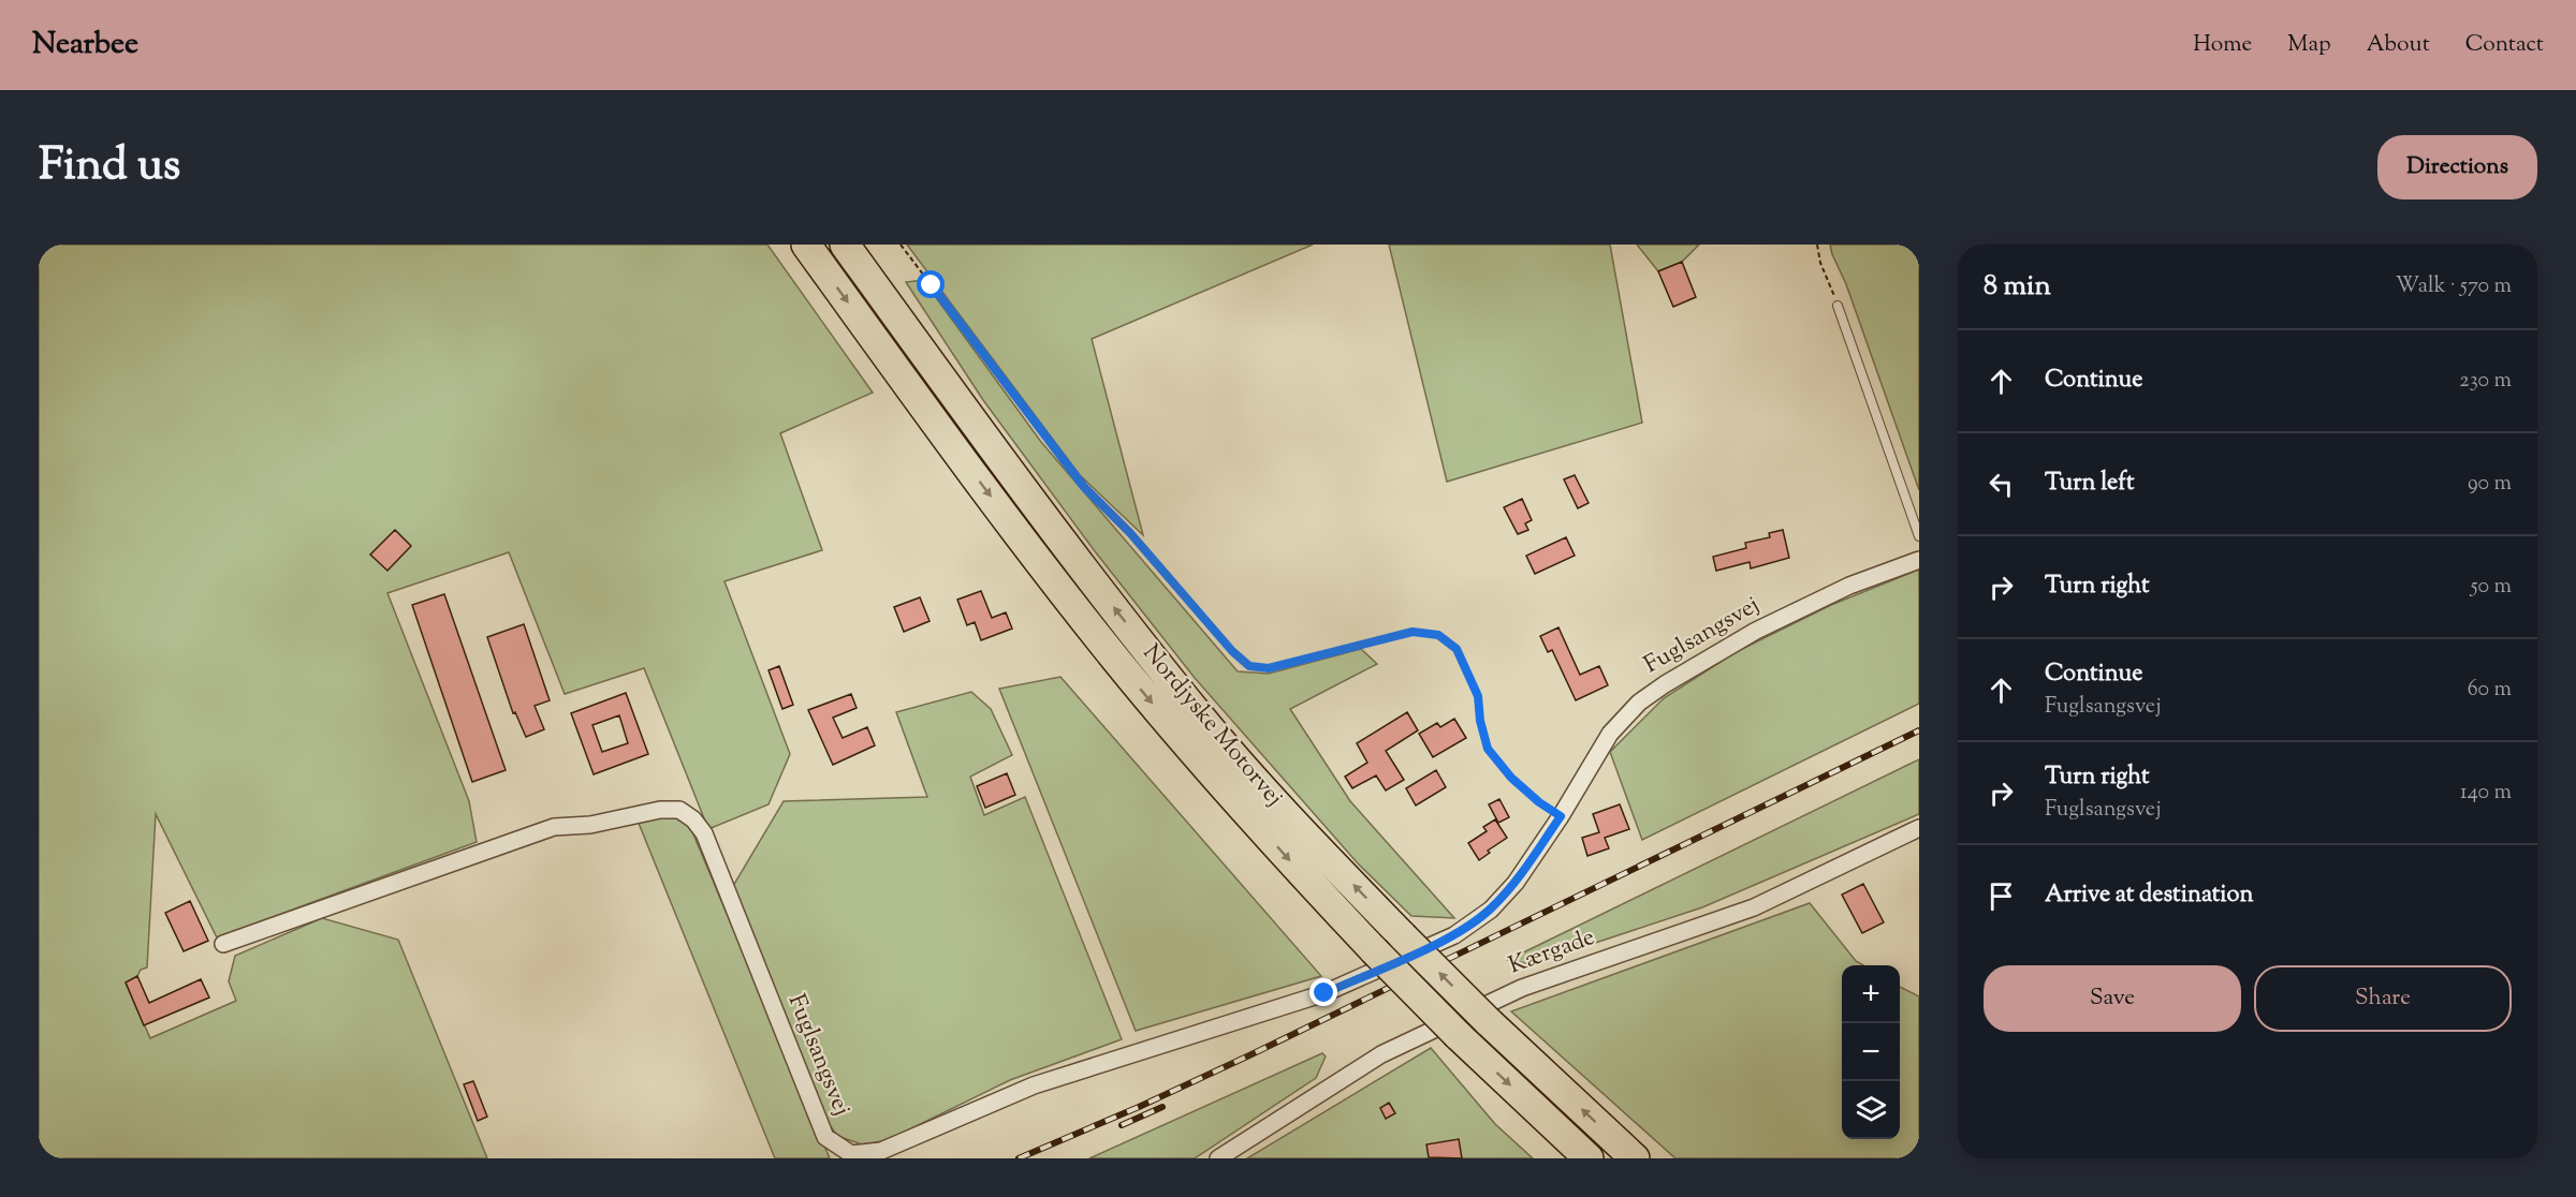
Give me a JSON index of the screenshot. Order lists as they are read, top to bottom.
{
  "streets": {
    "highway": ["Nordjyske Motorvej"],
    "street": ["Fuglsangsvej", "Kærgade"]
  },
  "page": {
    "header": "Nearbee",
    "nav": [
      "Home",
      "Map",
      "About",
      "Contact"
    ],
    "title": "Find us",
    "buttons": [
      "Directions",
      ["Save", "Share"]
    ],
    "heading": ["8 min", "Walk · 570 m"],
    "list": [
      ["Continue", "230 m"],
      ["Turn left", "90 m"],
      ["Turn right", "50 m"],
      ["Continue", "Fuglsangsvej", "60 m"],
      ["Turn right", "Fuglsangsvej", "140 m"],
      "Arrive at destination"
    ],
    "map_buttons": ["+", "−"]
  }
}
